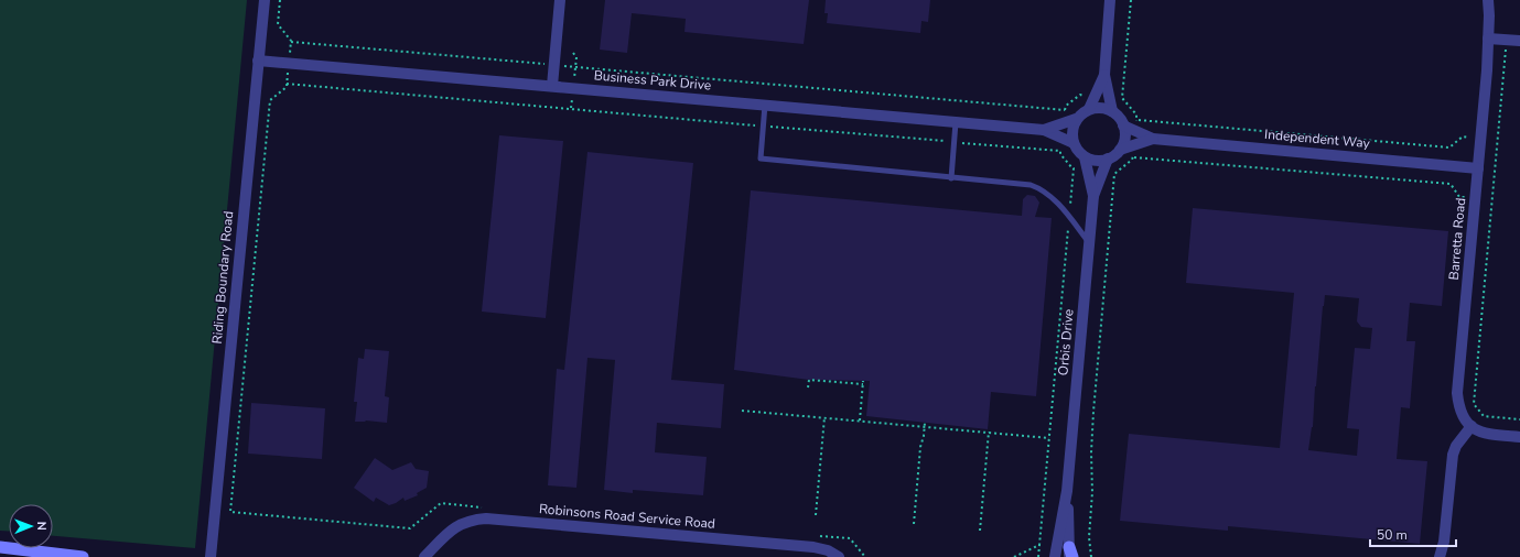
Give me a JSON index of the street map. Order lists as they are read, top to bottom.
{
  "streets": {
    "street": [
      "Business Park Drive",
      "Independent Way",
      "Barretta Road",
      "Riding Boundary Road",
      "Orbis Drive",
      "Robinsons Road Service Road"
    ]
  },
  "crossings": [
    ["Business Park Drive", "Independent Way"],
    ["Business Park Drive", "Riding Boundary Road"],
    ["Business Park Drive", "Orbis Drive"],
    ["Independent Way", "Barretta Road"],
    ["Independent Way", "Orbis Drive"]
  ],
  "scale_bar": "50 m",
  "north": "right"
}
